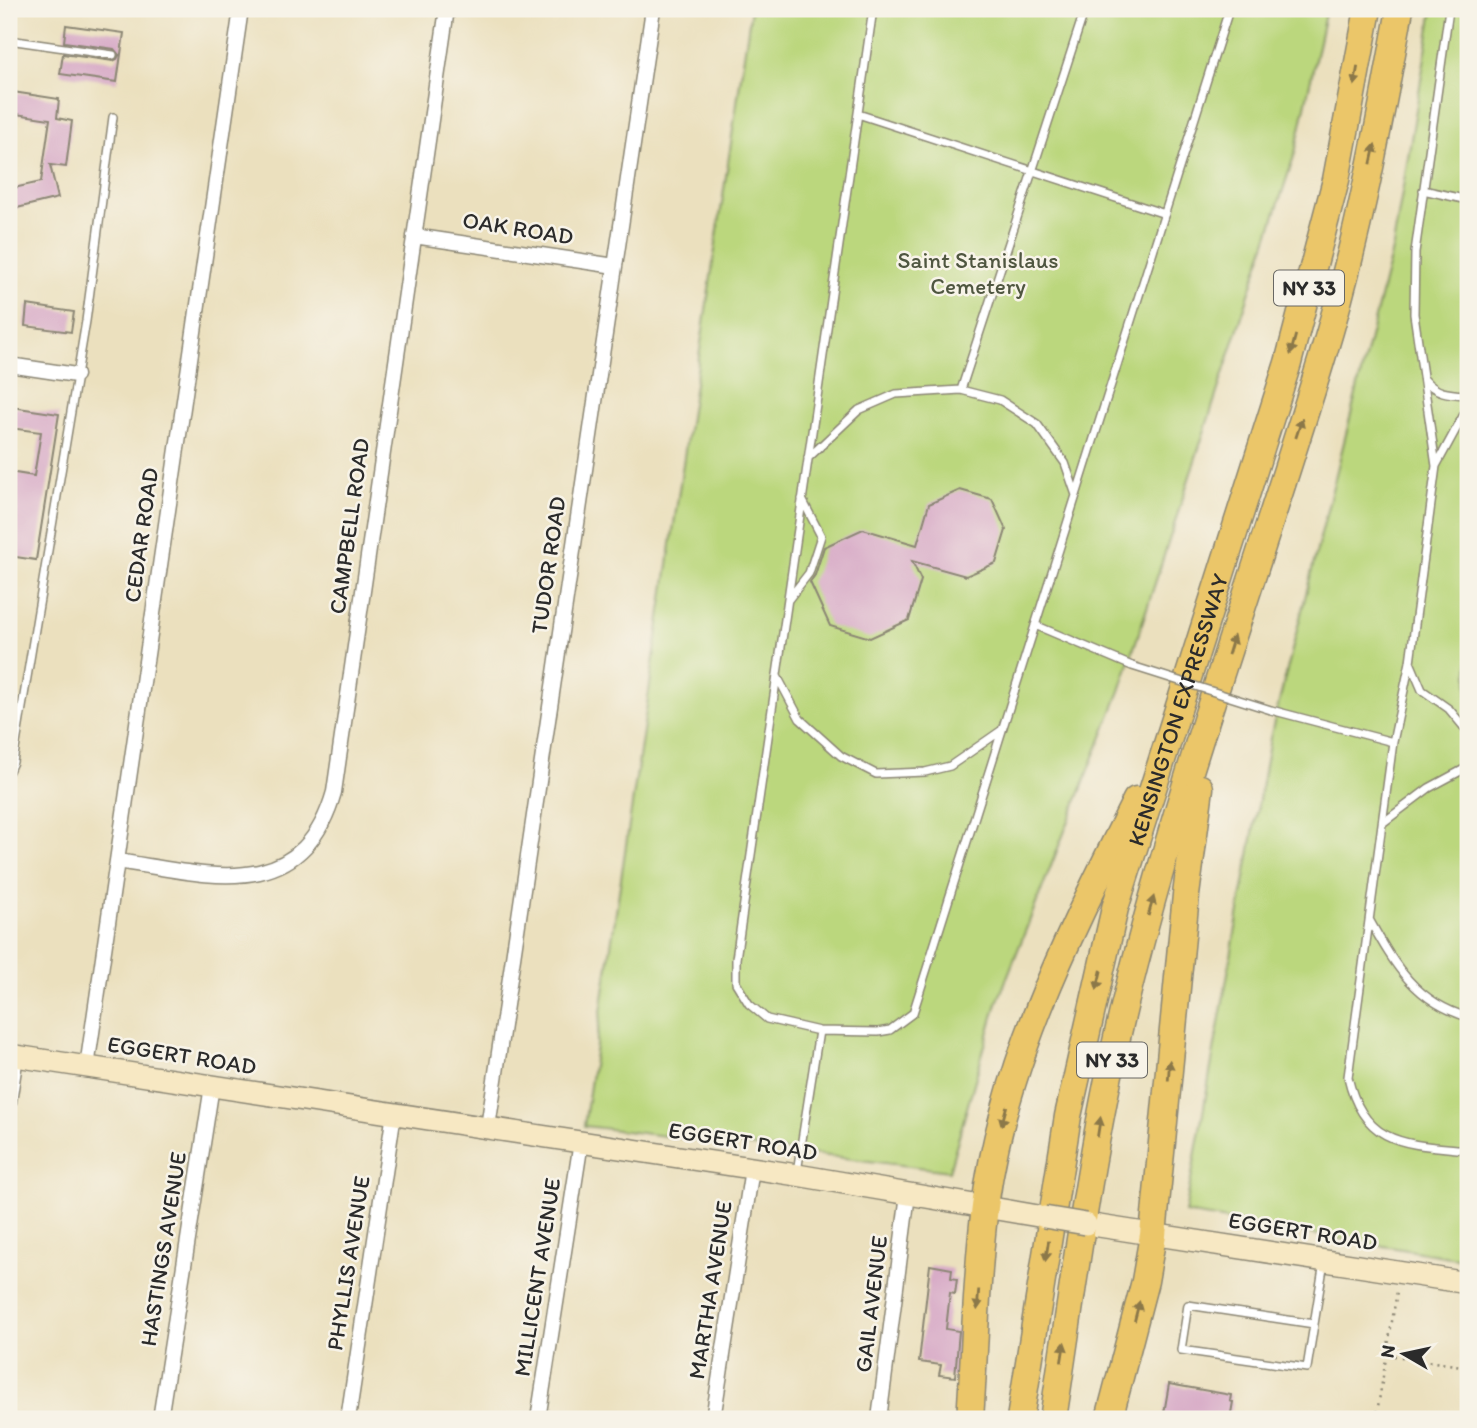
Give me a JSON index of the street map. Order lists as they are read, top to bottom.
{
  "streets": {
    "highway": ["NY 33", "KENSINGTON EXPRESSWAY"],
    "street": [
      "OAK ROAD",
      "CAMPBELL ROAD",
      "CEDAR ROAD",
      "TUDOR ROAD",
      "EGGERT ROAD",
      "HASTINGS AVENUE",
      "PHYLLIS AVENUE",
      "MILLICENT AVENUE",
      "MARTHA AVENUE",
      "GAIL AVENUE"
    ]
  },
  "crossings": [
    ["OAK ROAD", "CAMPBELL ROAD"],
    ["OAK ROAD", "TUDOR ROAD"],
    ["CAMPBELL ROAD", "CEDAR ROAD"],
    ["CEDAR ROAD", "EGGERT ROAD"],
    ["TUDOR ROAD", "EGGERT ROAD"],
    ["EGGERT ROAD", "HASTINGS AVENUE"],
    ["EGGERT ROAD", "PHYLLIS AVENUE"],
    ["EGGERT ROAD", "MILLICENT AVENUE"],
    ["EGGERT ROAD", "MARTHA AVENUE"],
    ["EGGERT ROAD", "GAIL AVENUE"]
  ],
  "parks": ["Saint Stanislaus Cemetery"],
  "north": "left"
}
